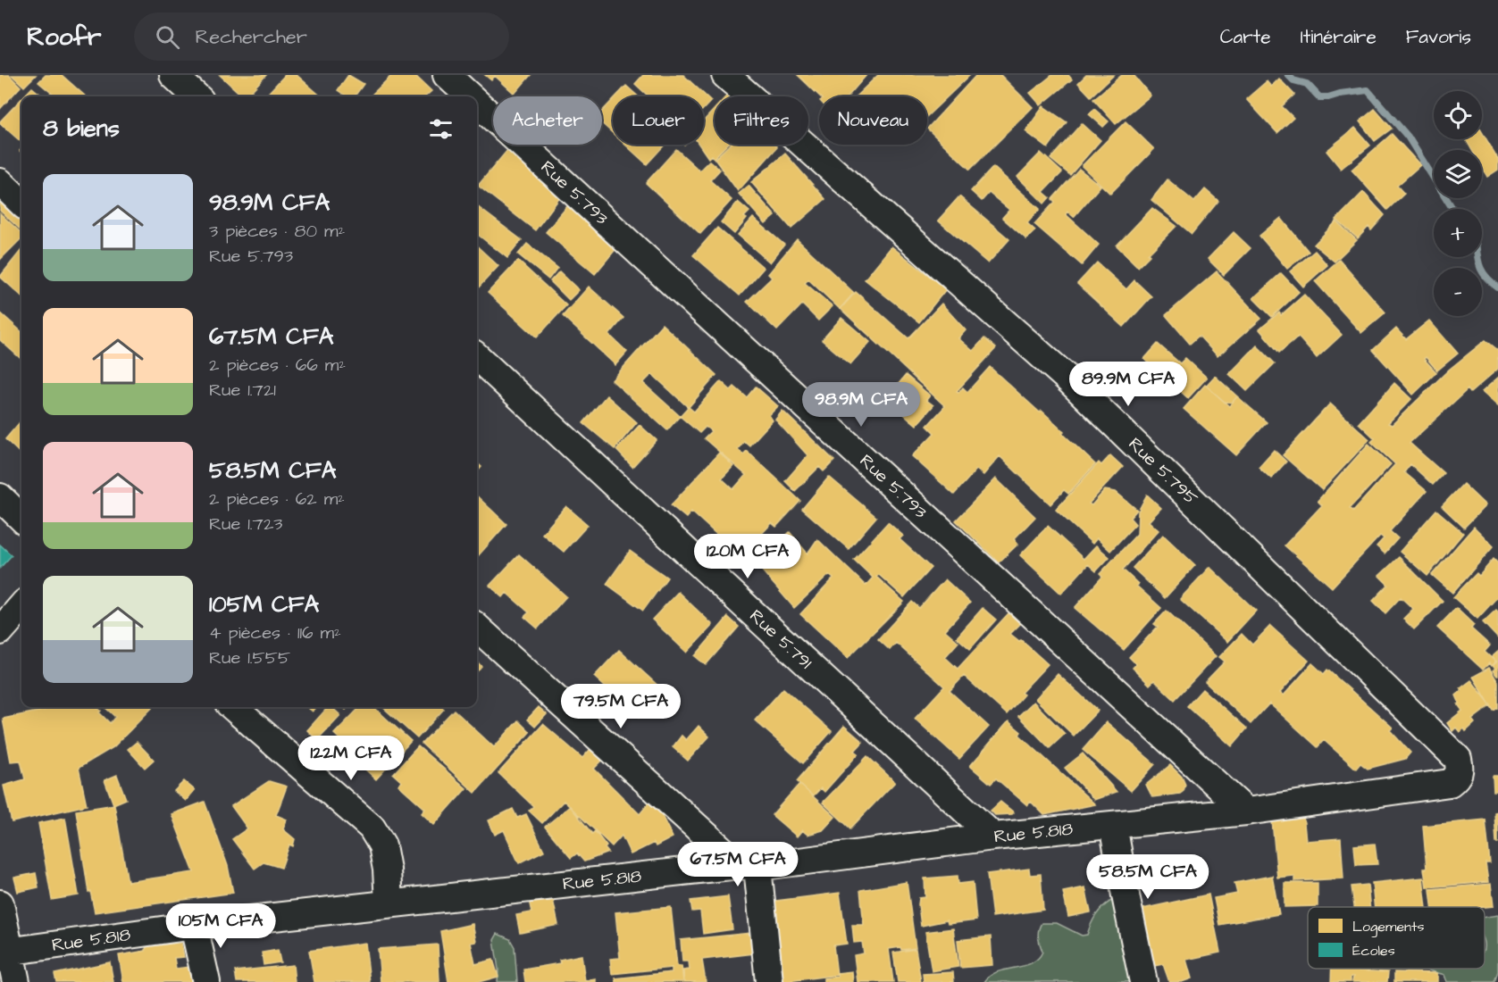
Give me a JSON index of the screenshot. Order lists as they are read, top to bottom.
{
  "streets": {
    "street": [
      "Rue 5.793",
      "Rue 5.795",
      "Rue 5.791",
      "Rue 5.818"
    ]
  },
  "crossings": [
    ["Rue 5.793", "Rue 5.818"],
    ["Rue 5.795", "Rue 5.818"],
    ["Rue 5.791", "Rue 5.818"]
  ],
  "legend": ["Logements", "Écoles"],
  "page": {
    "header": "Roofr",
    "search": "Rechercher",
    "nav": ["Carte", "Itinéraire", "Favoris"],
    "map_buttons": ["+", "−"],
    "chip": [
      "Acheter",
      "Louer",
      "Filtres",
      "Nouveau"
    ],
    "heading": "8 biens",
    "list": [
      {
        "name": "98.9M CFA",
        "note": "3 pièces · 80 m² · Rue 5.793"
      },
      {
        "name": "67.5M CFA",
        "note": "2 pièces · 66 m² · Rue 1.721"
      },
      {
        "name": "58.5M CFA",
        "note": "2 pièces · 62 m² · Rue 1.723"
      },
      {
        "name": "105M CFA",
        "note": "4 pièces · 116 m² · Rue 1.555"
      }
    ],
    "price": [
      "89.9M CFA",
      "98.9M CFA",
      "120M CFA",
      "79.5M CFA",
      "122M CFA",
      "67.5M CFA",
      "58.5M CFA",
      "105M CFA"
    ]
  }
}
